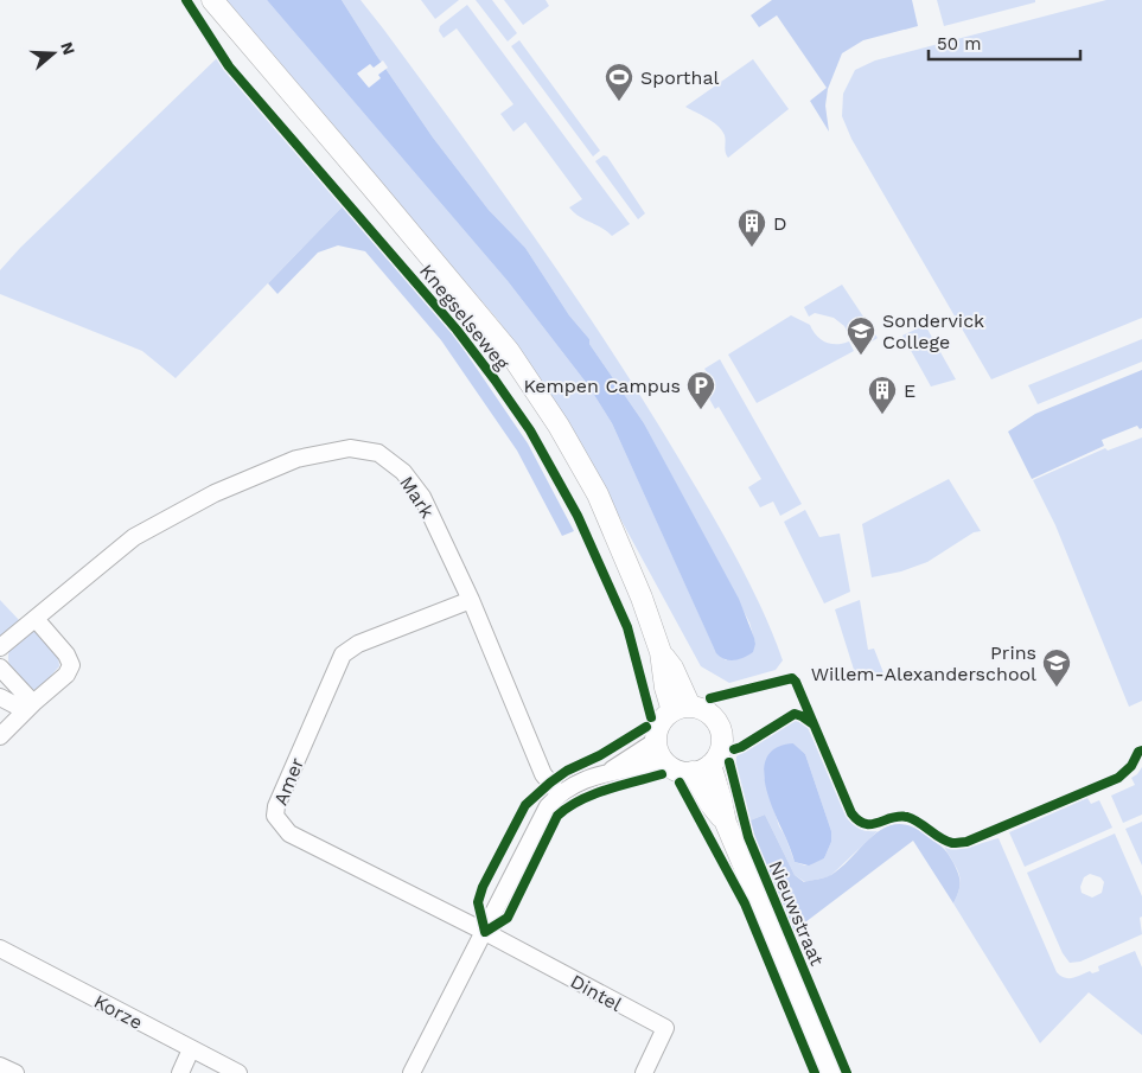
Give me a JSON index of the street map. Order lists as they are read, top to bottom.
{
  "streets": {
    "street": [
      "Knegselseweg",
      "Mark",
      "Amer",
      "Nieuwstraat",
      "Dintel",
      "Korze"
    ]
  },
  "crossings": [
    ["Knegselseweg", "Nieuwstraat"],
    ["Mark", "Amer"],
    ["Amer", "Dintel"]
  ],
  "places": {
    "sports": ["Sporthal"],
    "building": ["D", "E"],
    "school or university": ["Sondervick College", "Prins Willem-Alexanderschool"],
    "parking": ["Kempen Campus"]
  },
  "scale_bar": "50 m",
  "north": "right"
}
